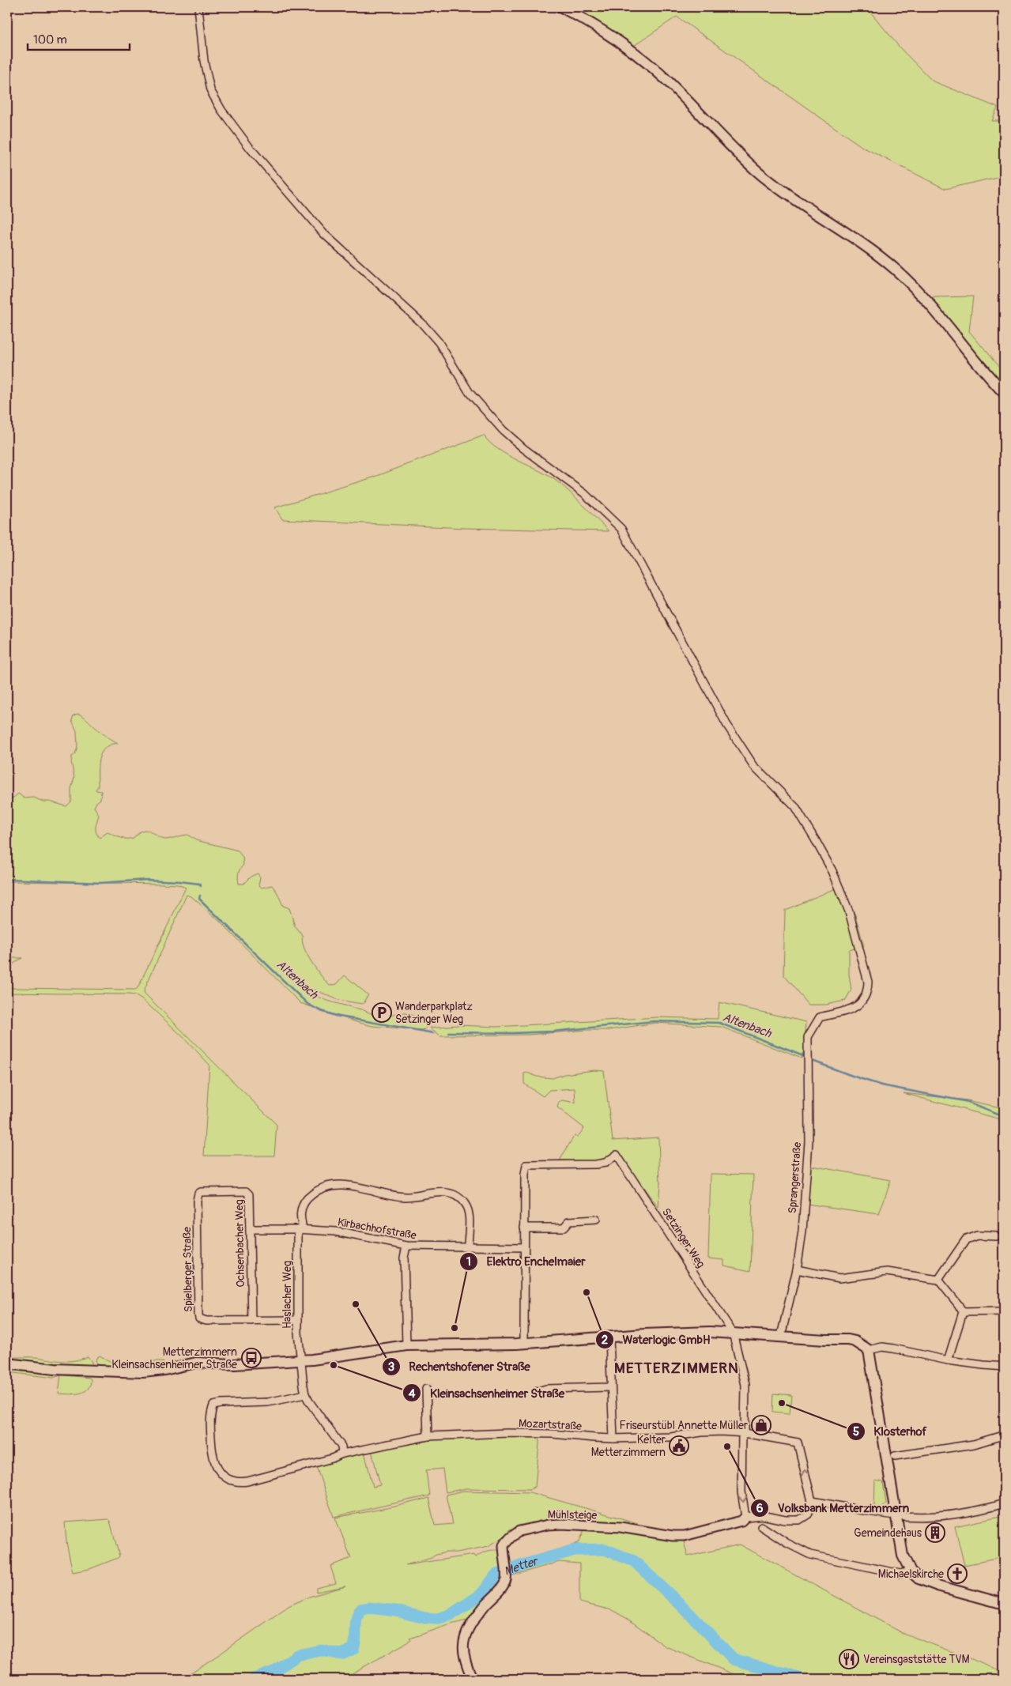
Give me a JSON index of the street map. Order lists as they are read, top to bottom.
{
  "streets": {
    "street": [
      "Sprangerstraße",
      "Kirbachhofstraße",
      "Setzinger Weg",
      "Ochsenbacher Weg",
      "Spielberger Straße",
      "Haslacher Weg",
      "Mozartstraße",
      "Mühlsteige"
    ]
  },
  "crossings": [
    ["Kirbachhofstraße", "Ochsenbacher Weg"],
    ["Kirbachhofstraße", "Haslacher Weg"],
    ["Setzinger Weg", "Mozartstraße"],
    ["Setzinger Weg", "Mühlsteige"],
    ["Ochsenbacher Weg", "Spielberger Straße"],
    ["Spielberger Straße", "Haslacher Weg"],
    ["Haslacher Weg", "Mozartstraße"]
  ],
  "districts": ["METTERZIMMERN"],
  "water": ["Altenbach", "Metter"],
  "places": {
    "parking": ["Wanderparkplatz Setzinger Weg"],
    "other": [
      "Waterlogic GmbH",
      "Rechentshofener Straße",
      "Elektro Enchelmaier",
      "Kleinsachsenheimer Straße",
      "Klosterhof",
      "Volksbank Metterzimmern"
    ],
    "bus stop": ["Metterzimmern Kleinsachsenheimer Straße"],
    "shop": ["Friseurstübl Annette Müller"],
    "public building": ["Kelter Metterzimmern"],
    "building": ["Gemeindehaus"],
    "church": ["Michaelskirche"],
    "restaurant": ["Vereinsgaststätte TVM"]
  },
  "scale_bar": "100 m"
}
